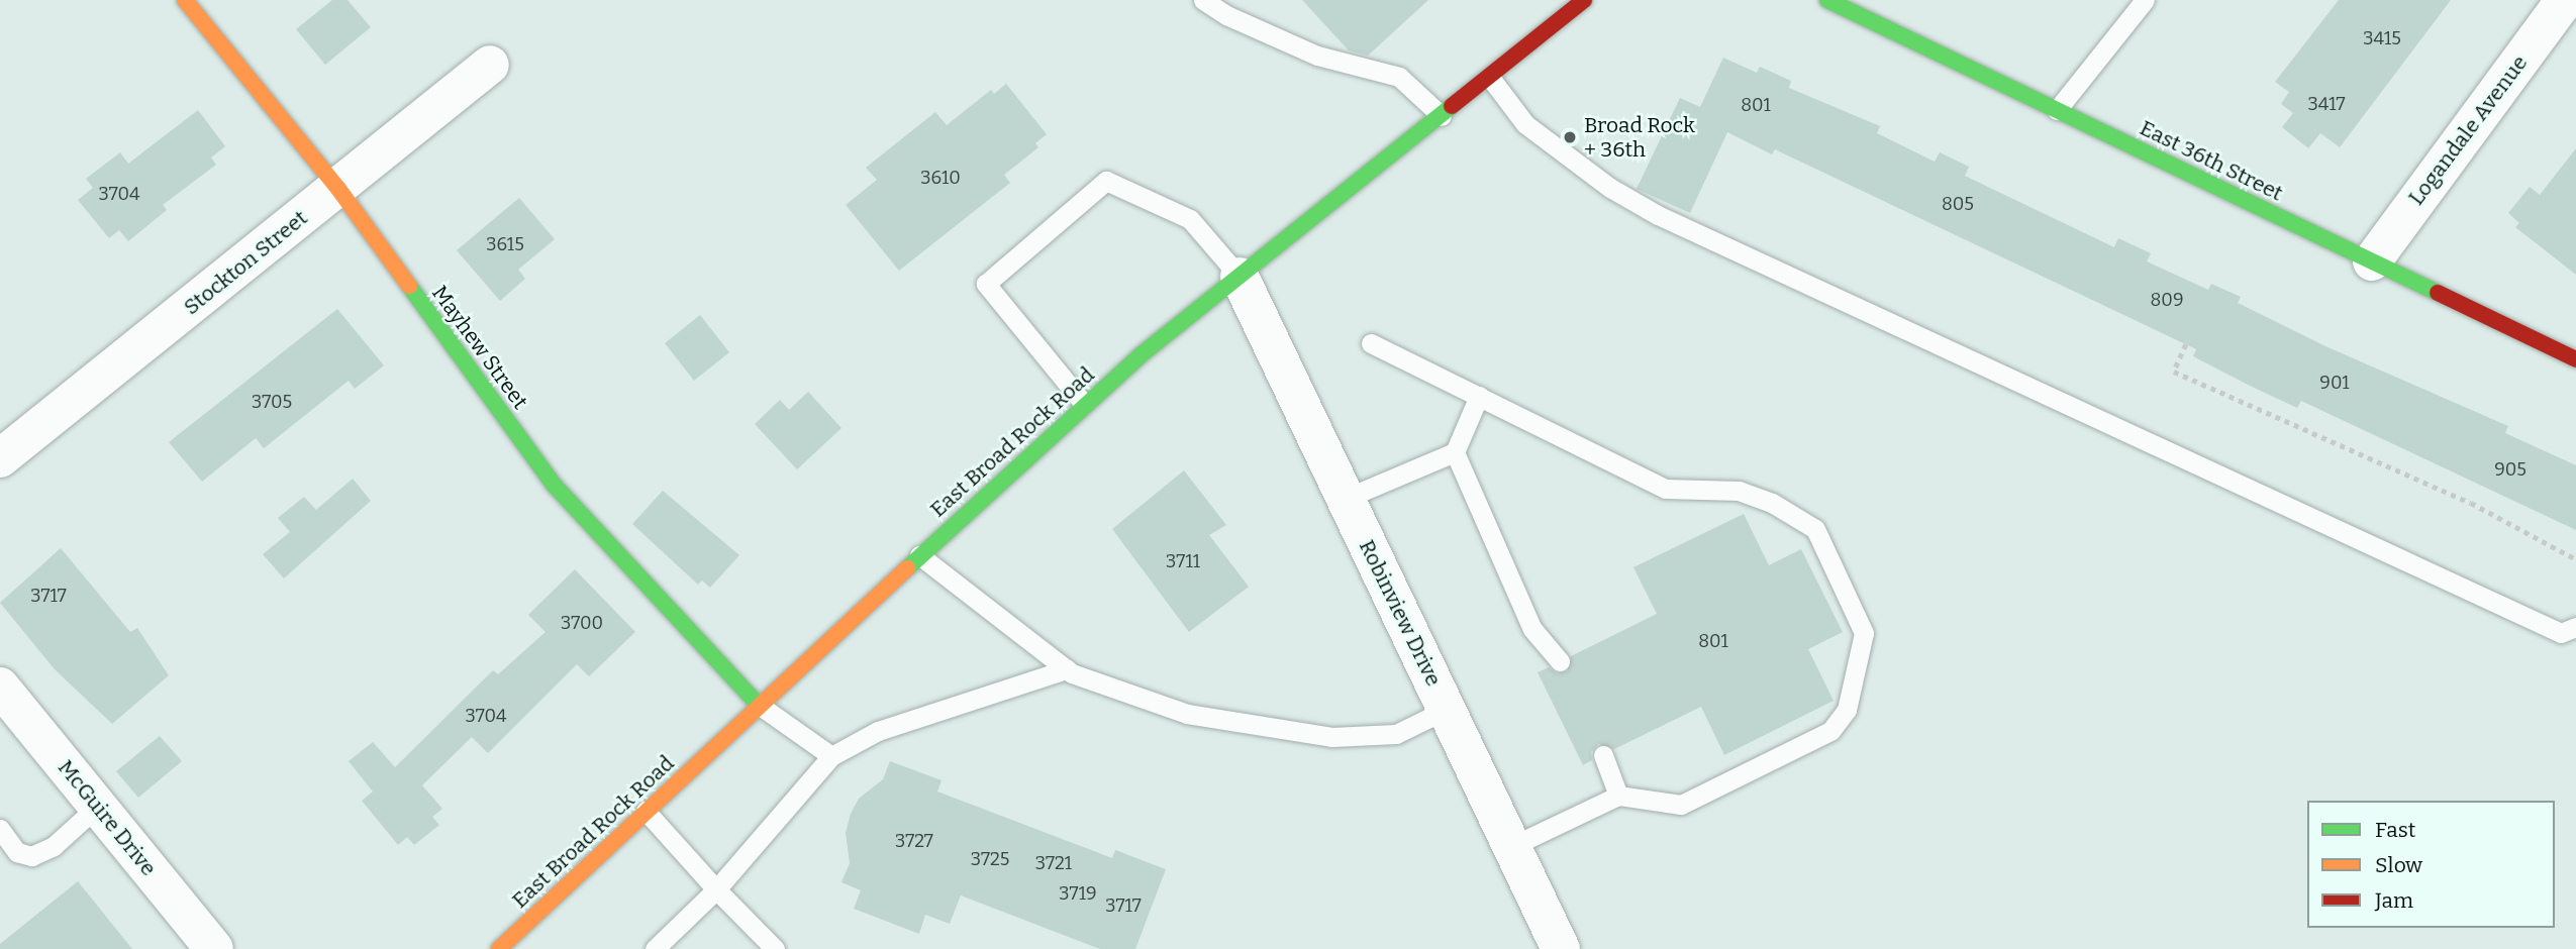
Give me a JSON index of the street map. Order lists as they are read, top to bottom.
{
  "streets": {
    "street": [
      "Logandale Avenue",
      "East 36th Street",
      "Stockton Street",
      "Mayhew Street",
      "East Broad Rock Road",
      "Robinview Drive",
      "McGuire Drive"
    ]
  },
  "crossings": [
    ["Logandale Avenue", "East 36th Street"],
    ["Stockton Street", "Mayhew Street"],
    ["Mayhew Street", "East Broad Rock Road"],
    ["East Broad Rock Road", "Robinview Drive"]
  ],
  "places": ["Broad Rock + 36th"],
  "house_numbers": [
    "3415",
    "3417",
    "801",
    "3610",
    "3704",
    "805",
    "3615",
    "809",
    "901",
    "3705",
    "905",
    "3711",
    "3717",
    "3700",
    "801",
    "3704",
    "3727",
    "3725",
    "3721",
    "3719",
    "3717"
  ],
  "legend": ["Fast", "Slow", "Jam"]
}
